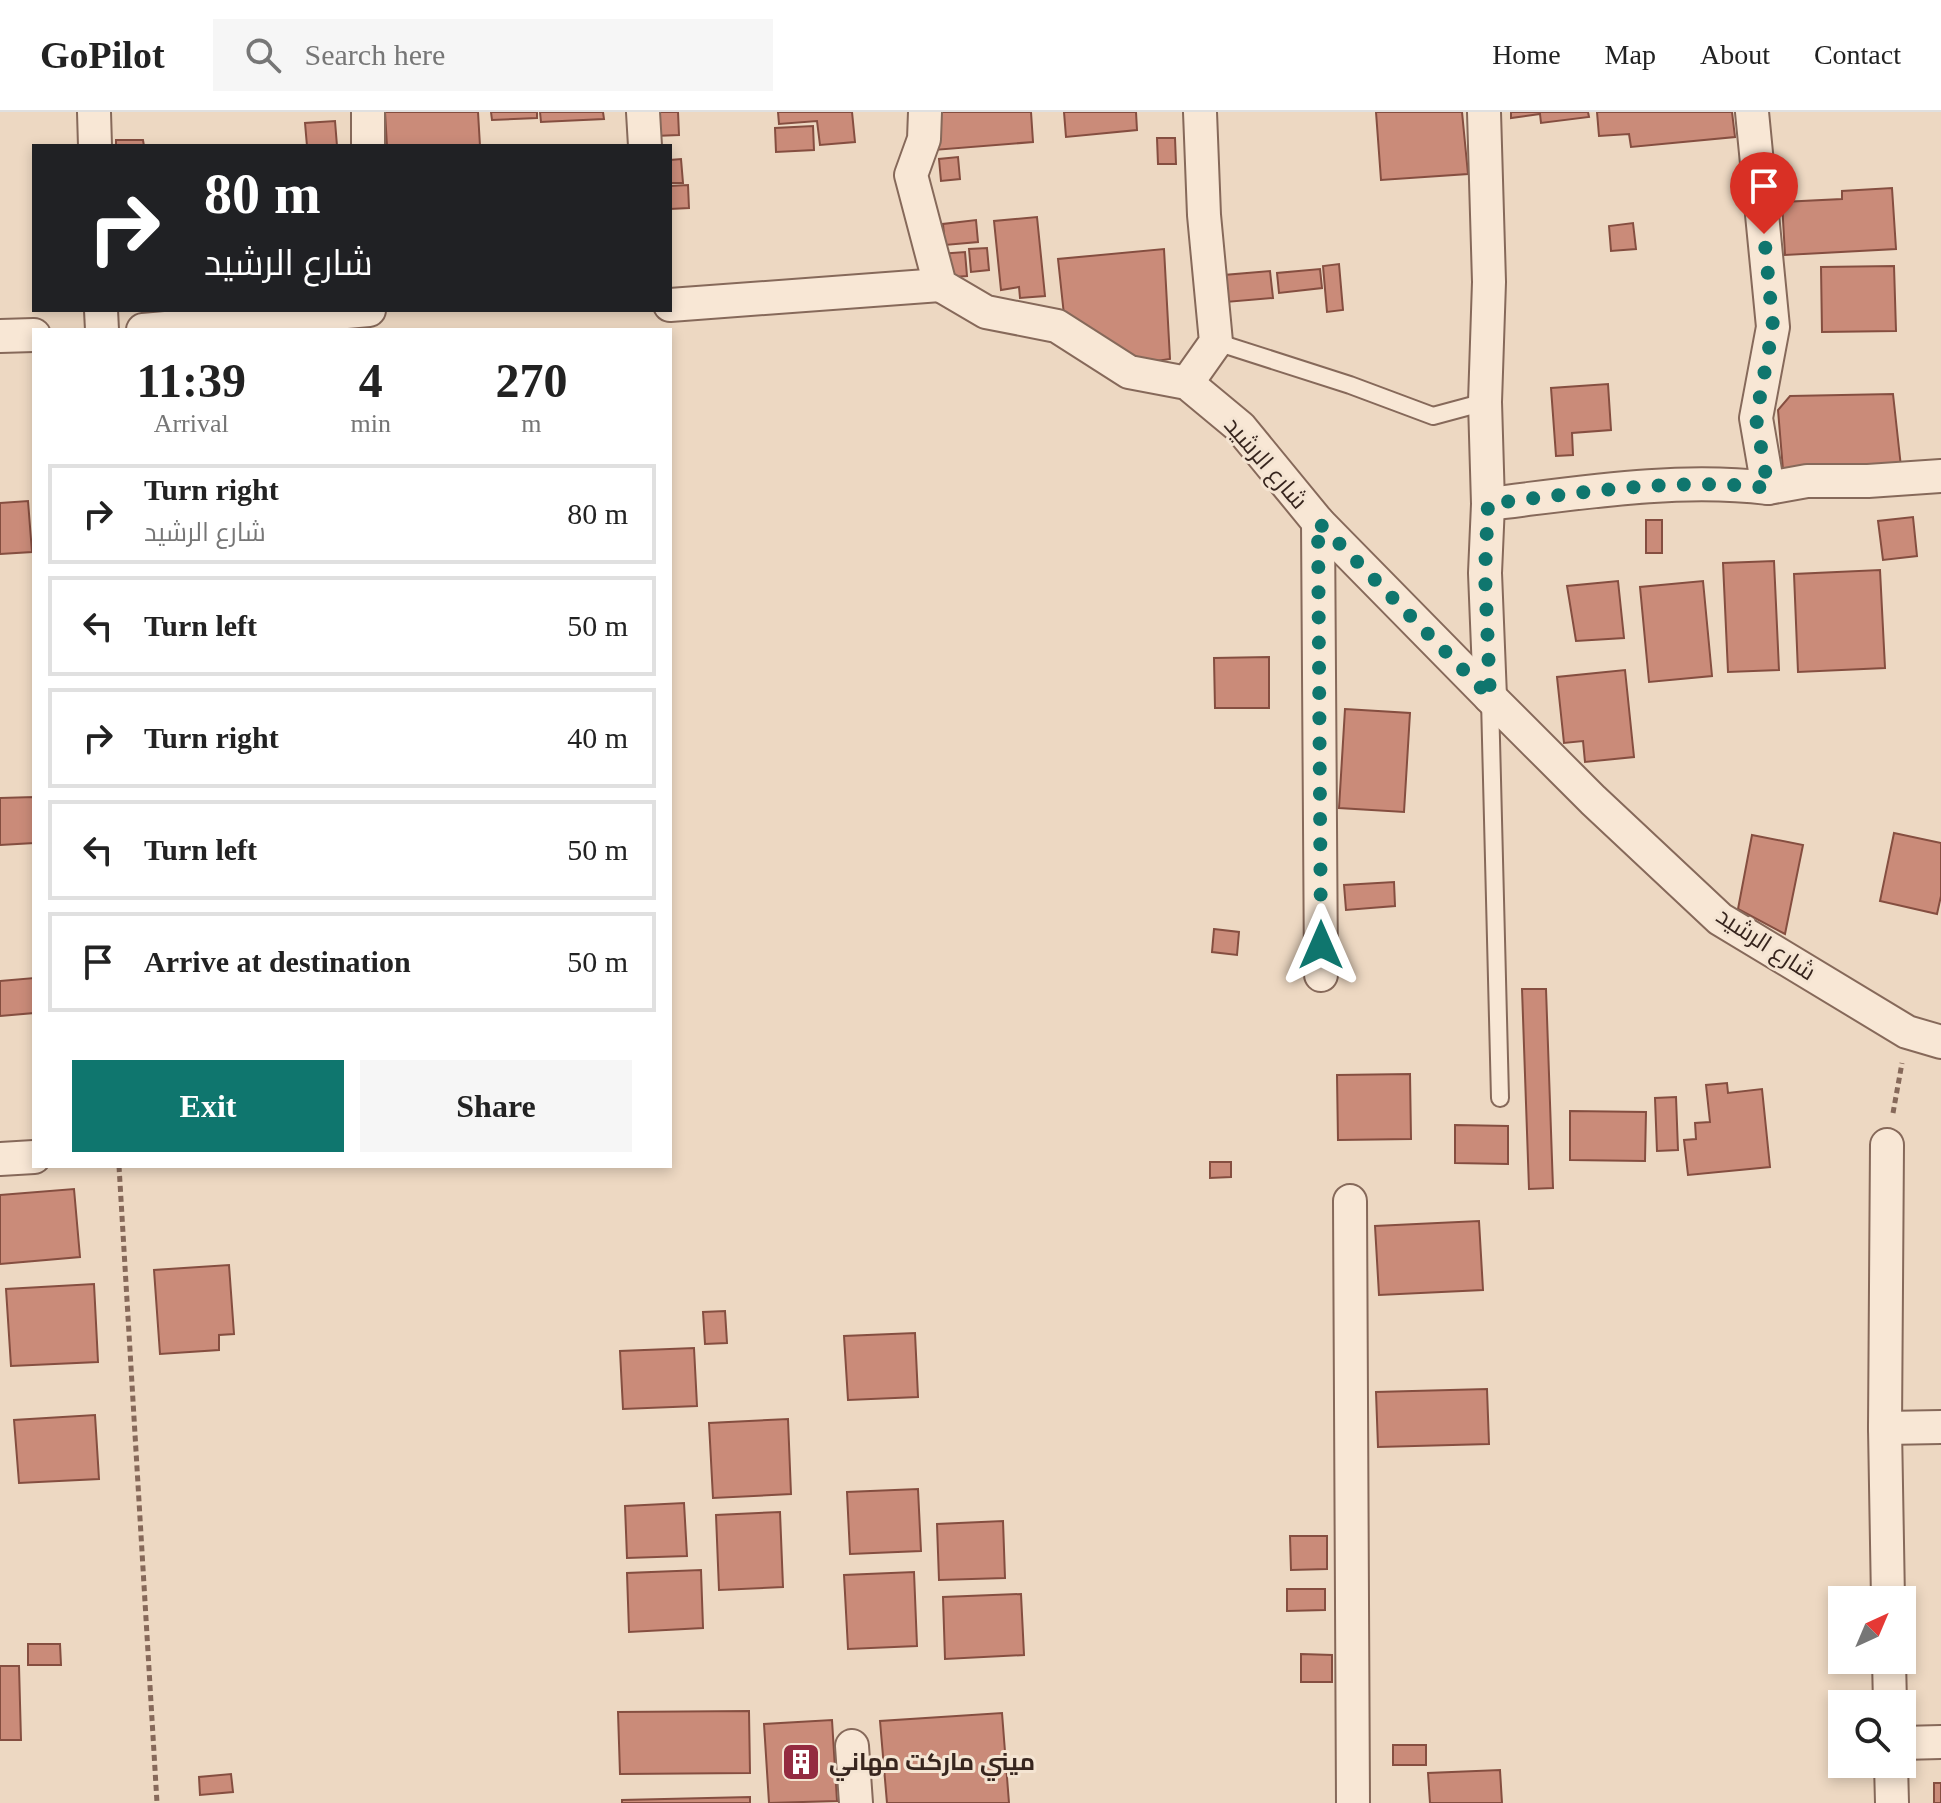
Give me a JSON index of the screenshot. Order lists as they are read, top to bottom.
{
  "streets": {
    "street": ["شارع الرشيد"]
  },
  "places": {
    "building": ["ميني ماركت مهاني"]
  },
  "north": "top right",
  "page": {
    "header": "GoPilot",
    "search": "Search here",
    "nav": [
      "Home",
      "Map",
      "About",
      "Contact"
    ],
    "turn": ["80 m", "شارع الرشيد"],
    "eta": [
      "11:39",
      "Arrival",
      "4",
      "min",
      "270",
      "m"
    ],
    "list": [
      {
        "name": "Turn right",
        "note": "شارع الرشيد",
        "value": "80 m"
      },
      {
        "name": "Turn left",
        "value": "50 m"
      },
      {
        "name": "Turn right",
        "value": "40 m"
      },
      {
        "name": "Turn left",
        "value": "50 m"
      },
      {
        "name": "Arrive at destination",
        "value": "50 m"
      }
    ],
    "buttons": ["Exit", "Share"]
  }
}
